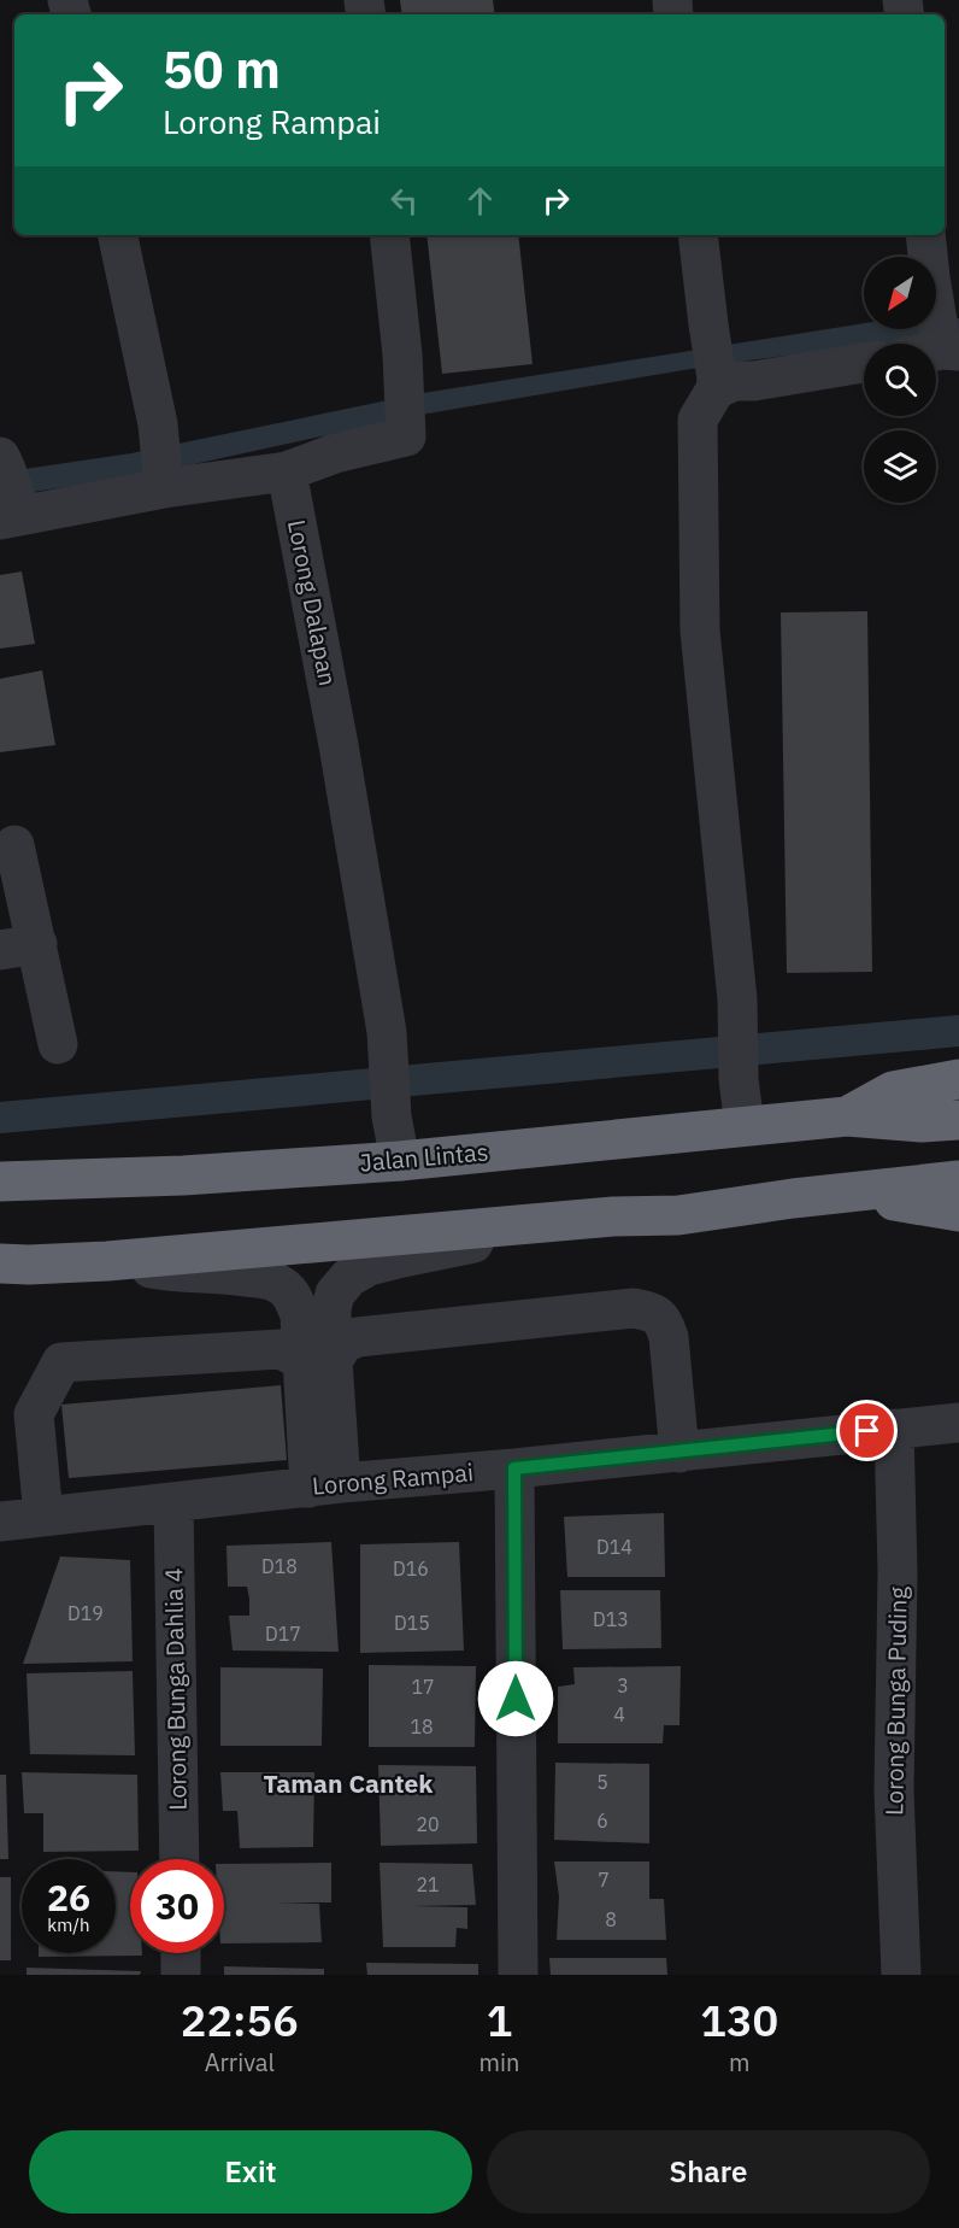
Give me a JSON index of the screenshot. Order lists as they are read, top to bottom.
{
  "streets": {
    "highway": ["Jalan Lintas"],
    "street": [
      "Lorong Dalapan",
      "Lorong Rampai",
      "Lorong Bunga Dahlia 4",
      "Lorong Bunga Puding"
    ]
  },
  "crossings": [
    ["Lorong Dalapan", "Jalan Lintas"],
    ["Lorong Rampai", "Lorong Bunga Dahlia 4"],
    ["Lorong Rampai", "Lorong Bunga Puding"]
  ],
  "districts": ["Taman Cantek"],
  "house_numbers": [
    "D14",
    "D18",
    "D16",
    "D19",
    "D13",
    "D15",
    "D17",
    "3",
    "17",
    "4",
    "18",
    "5",
    "6",
    "20",
    "7",
    "21",
    "8"
  ],
  "north": "bottom left",
  "page": {
    "turn": ["50 m", "Lorong Rampai"],
    "speed": "26 km/h",
    "limit": "30",
    "eta": [
      "22:56",
      "Arrival",
      "1",
      "min",
      "130",
      "m"
    ],
    "buttons": ["Exit", "Share"]
  }
}
